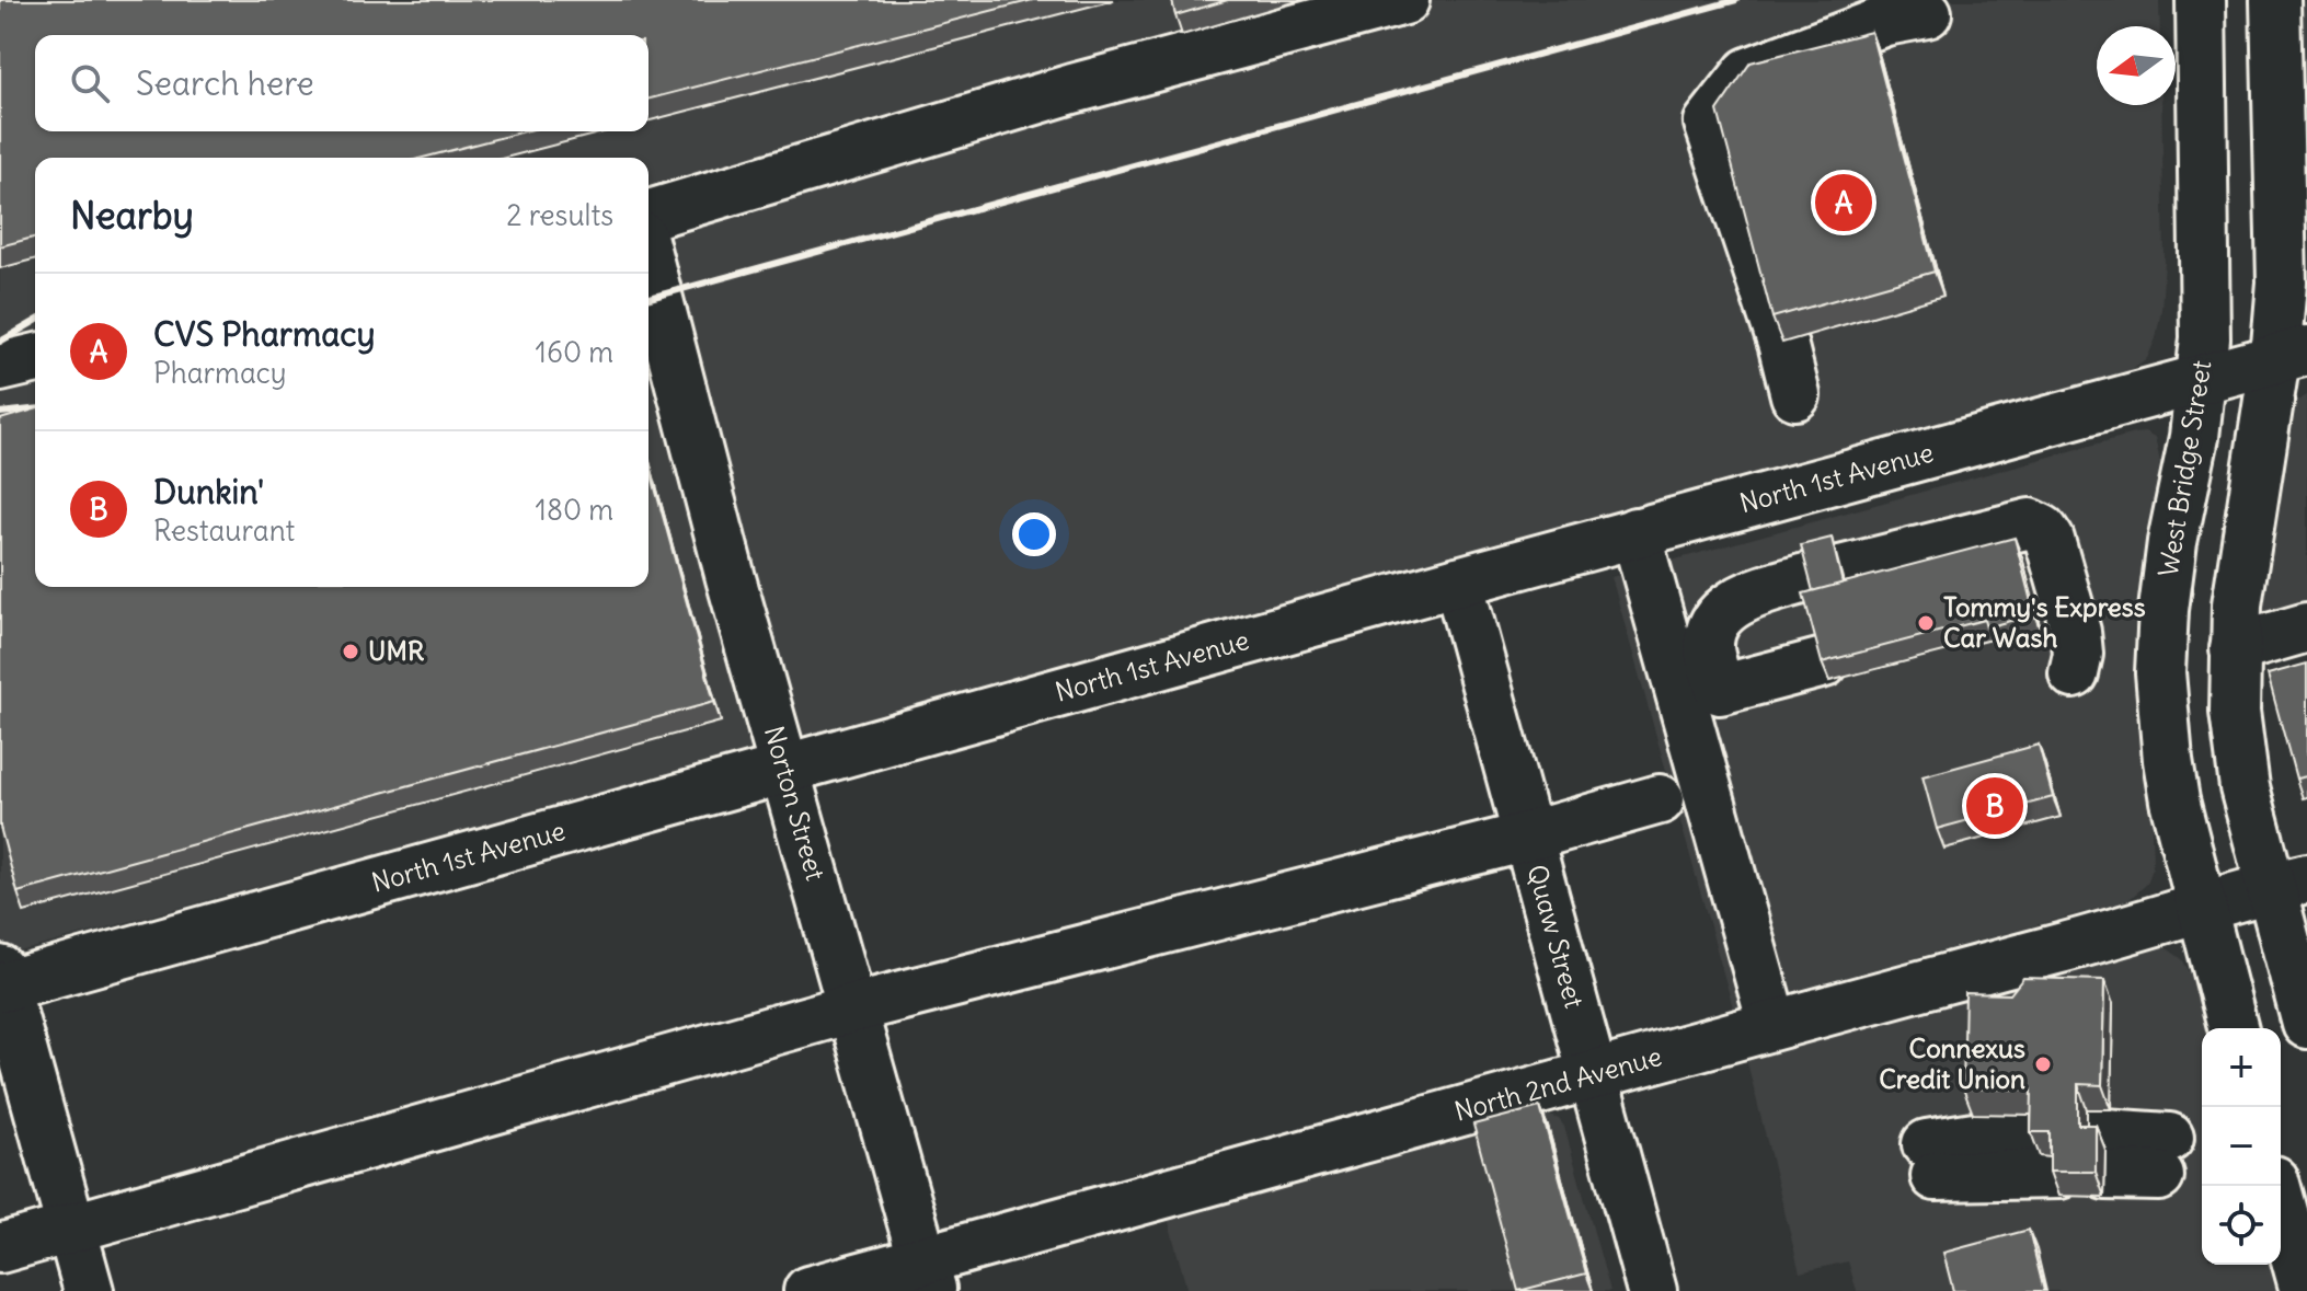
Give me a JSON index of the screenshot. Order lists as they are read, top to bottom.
{
  "streets": {
    "main road": [
      "West Bridge Street",
      "North 1st Avenue",
      "Norton Street",
      "Quaw Street",
      "North 2nd Avenue"
    ]
  },
  "crossings": [
    ["West Bridge Street", "North 1st Avenue"],
    ["West Bridge Street", "North 2nd Avenue"],
    ["North 1st Avenue", "Norton Street"],
    ["North 1st Avenue", "Quaw Street"],
    ["Norton Street", "North 2nd Avenue"],
    ["Quaw Street", "North 2nd Avenue"]
  ],
  "places": ["Tommy's Express Car Wash", "UMR", "Connexus Credit Union"],
  "north": "left",
  "page": {
    "search": "Search here",
    "heading": ["Nearby", "2 results"],
    "pins": ["A", "B"],
    "list": [
      {
        "mark": "A",
        "name": "CVS Pharmacy",
        "note": "Pharmacy",
        "value": "160 m"
      },
      {
        "mark": "B",
        "name": "Dunkin'",
        "note": "Restaurant",
        "value": "180 m"
      }
    ],
    "map_buttons": ["+", "−"]
  }
}
